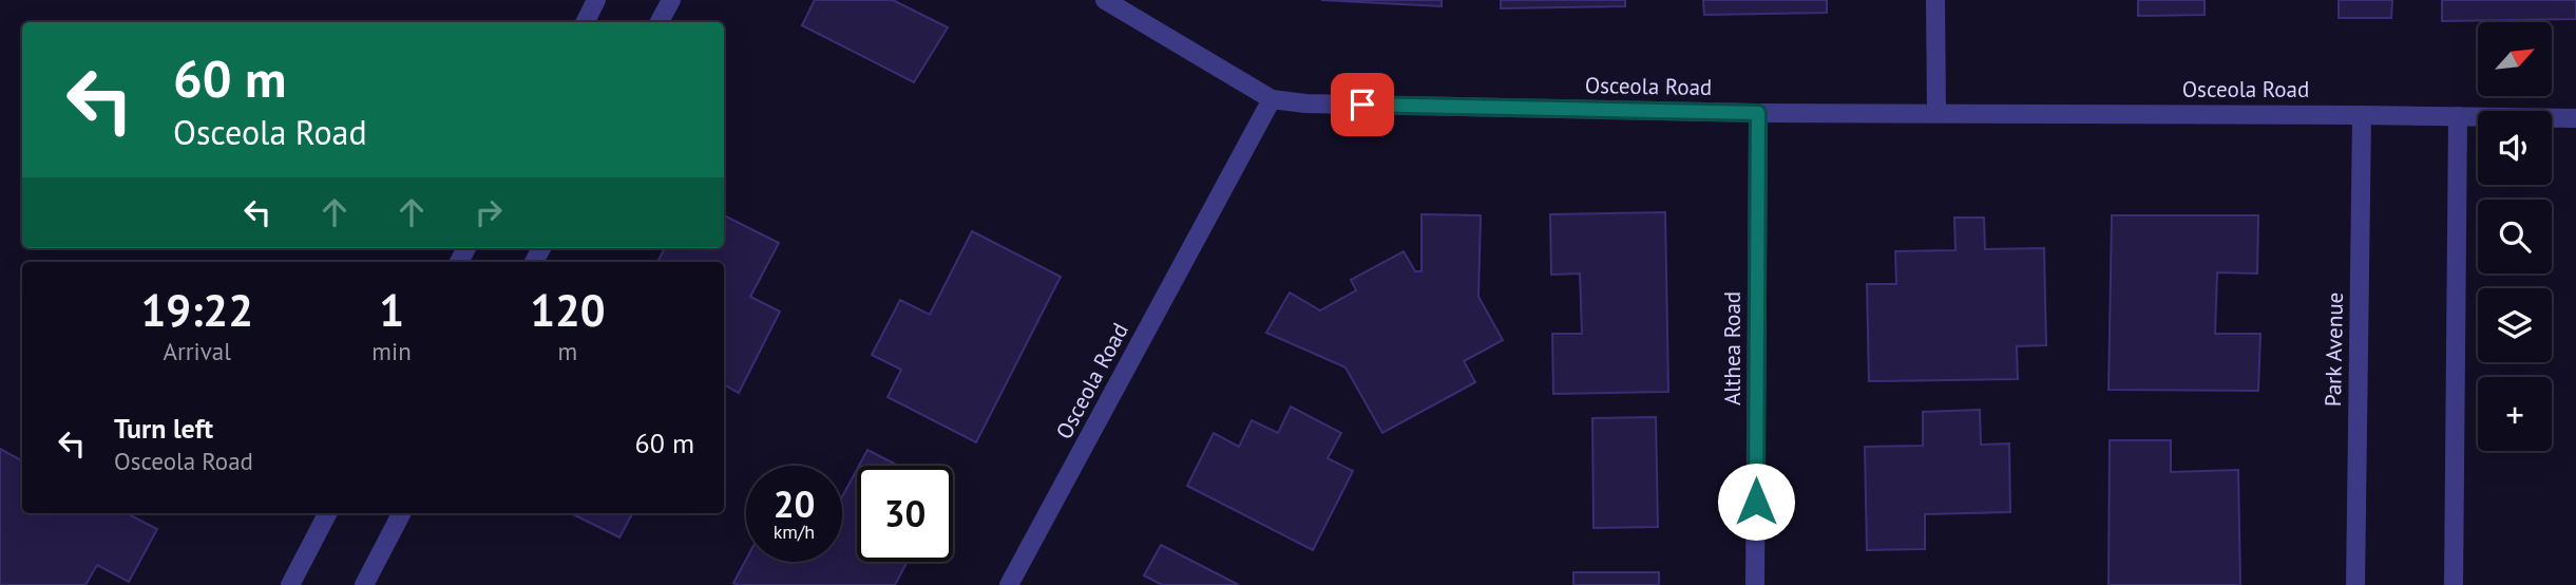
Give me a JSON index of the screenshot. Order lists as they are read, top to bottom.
{
  "streets": {
    "street": ["Osceola Road", "Althea Road", "Park Avenue"]
  },
  "crossings": [
    ["Osceola Road", "Althea Road"],
    ["Osceola Road", "Park Avenue"]
  ],
  "north": "top right",
  "page": {
    "map_buttons": "+",
    "turn": ["60 m", "Osceola Road"],
    "eta": [
      "19:22",
      "Arrival",
      "1",
      "min",
      "120",
      "m"
    ],
    "list": [
      {
        "name": "Turn left",
        "note": "Osceola Road",
        "value": "60 m"
      }
    ],
    "speed": "20 km/h",
    "limit": "30"
  }
}
